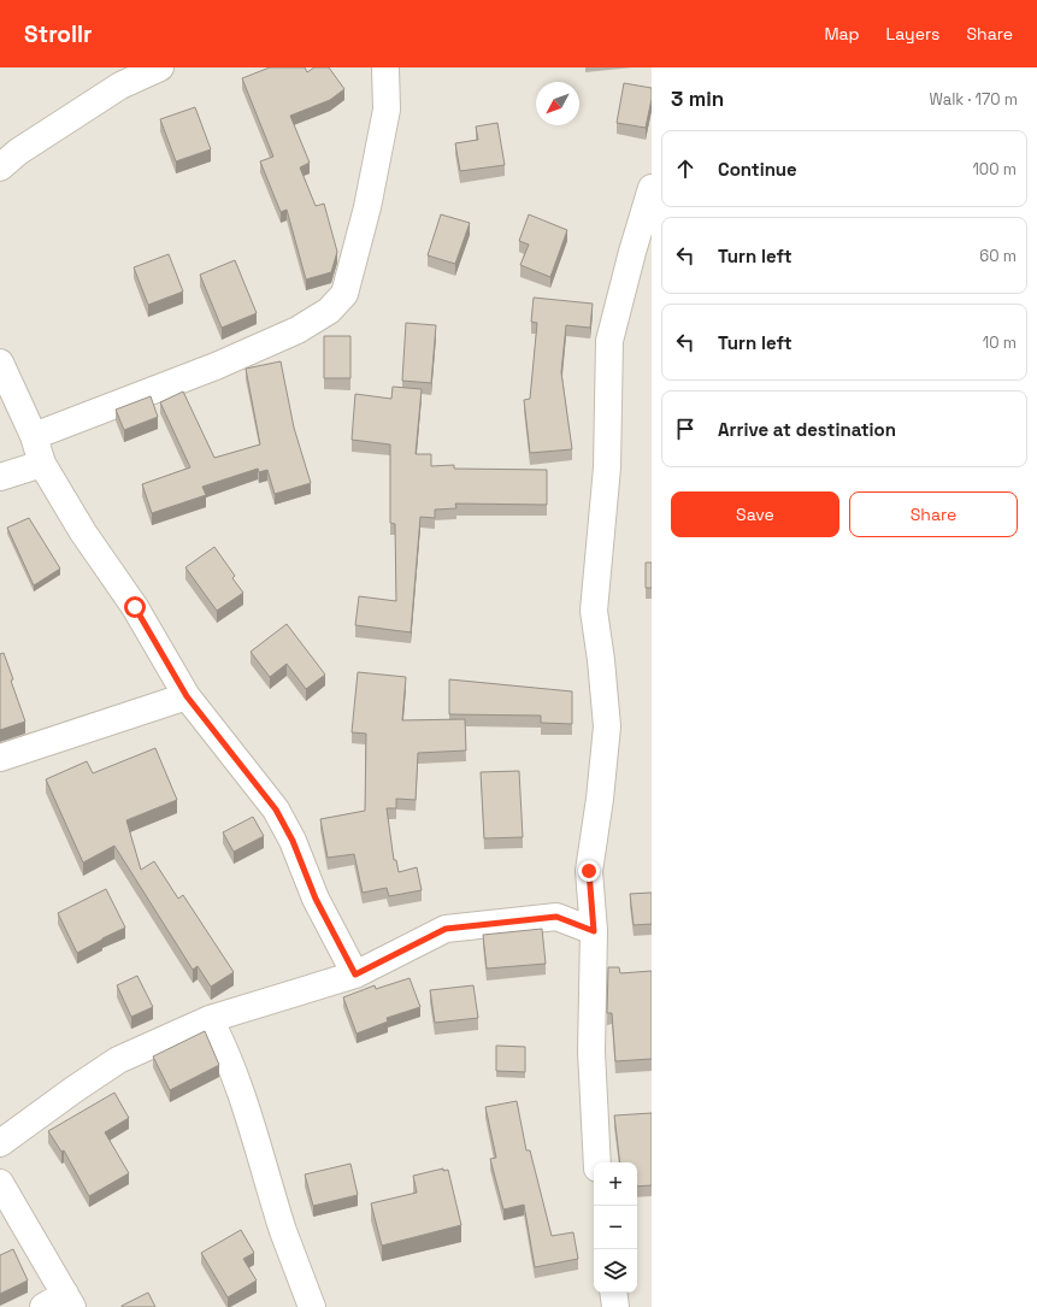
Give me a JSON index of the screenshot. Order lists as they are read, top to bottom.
{
  "north": "bottom left",
  "page": {
    "header": "Strollr",
    "nav": ["Map", "Layers", "Share"],
    "heading": ["3 min", "Walk · 170 m"],
    "list": [
      ["Continue", "100 m"],
      ["Turn left", "60 m"],
      ["Turn left", "10 m"],
      "Arrive at destination"
    ],
    "buttons": ["Save", "Share"],
    "map_buttons": ["+", "−"]
  }
}
